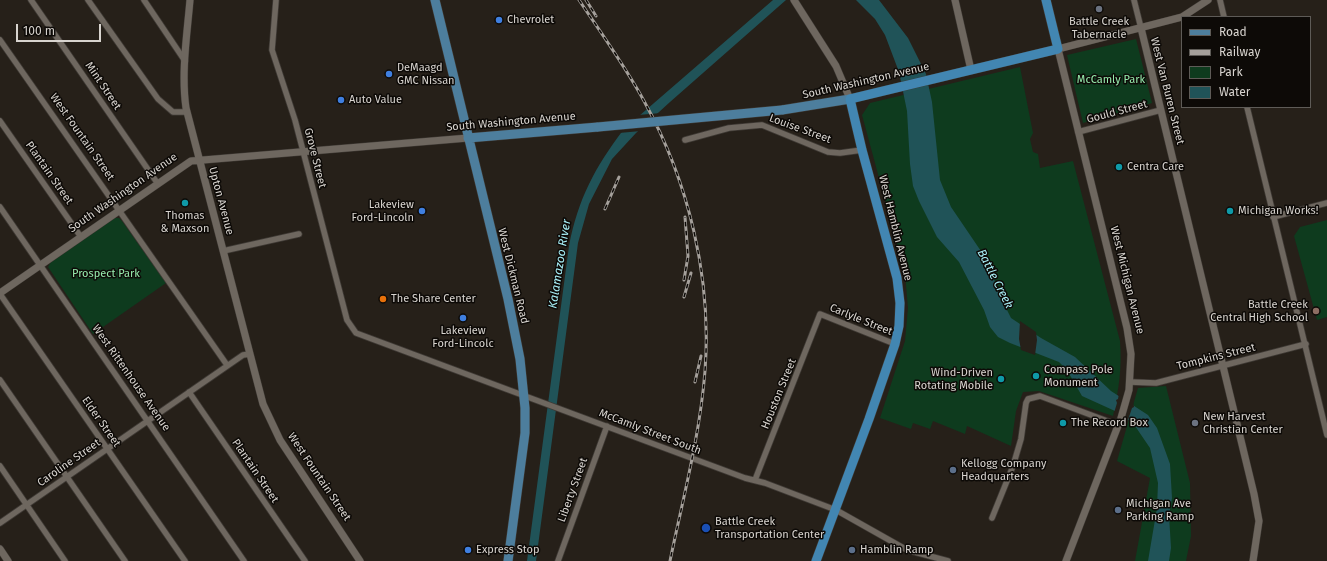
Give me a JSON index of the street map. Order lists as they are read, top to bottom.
{
  "streets": {
    "highway": ["South Washington Avenue", "West Hamblin Avenue", "West Michigan Avenue"],
    "main road": ["West Dickman Road"],
    "street": [
      "Mint Street",
      "West Van Buren Street",
      "Gould Street",
      "Louise Street",
      "West Fountain Street",
      "Grove Street",
      "Plantain Street",
      "Upton Avenue",
      "Carlyle Street",
      "Tompkins Street",
      "West Rittenhouse Avenue",
      "Houston Street",
      "Elder Street",
      "McCamly Street South",
      "Caroline Street",
      "Liberty Street"
    ]
  },
  "crossings": [
    ["South Washington Avenue", "Mint Street"],
    ["South Washington Avenue", "West Fountain Street"],
    ["South Washington Avenue", "Grove Street"],
    ["South Washington Avenue", "Plantain Street"],
    ["South Washington Avenue", "Upton Avenue"],
    ["South Washington Avenue", "West Hamblin Avenue"],
    ["South Washington Avenue", "West Dickman Road"],
    ["South Washington Avenue", "West Michigan Avenue"],
    ["South Washington Avenue", "West Rittenhouse Avenue"],
    ["South Washington Avenue", "Elder Street"],
    ["West Van Buren Street", "Gould Street"],
    ["West Van Buren Street", "Tompkins Street"],
    ["Gould Street", "West Michigan Avenue"],
    ["Louise Street", "West Hamblin Avenue"],
    ["West Fountain Street", "Upton Avenue"],
    ["West Fountain Street", "Caroline Street"],
    ["Grove Street", "McCamly Street South"],
    ["Plantain Street", "Caroline Street"],
    ["Upton Avenue", "Caroline Street"],
    ["West Hamblin Avenue", "Carlyle Street"],
    ["West Hamblin Avenue", "McCamly Street South"],
    ["West Dickman Road", "McCamly Street South"],
    ["West Michigan Avenue", "Tompkins Street"],
    ["Carlyle Street", "Houston Street"],
    ["West Rittenhouse Avenue", "Caroline Street"],
    ["Houston Street", "McCamly Street South"],
    ["Elder Street", "Caroline Street"],
    ["McCamly Street South", "Liberty Street"]
  ],
  "water": ["Kalamazoo River", "Battle Creek"],
  "parks": ["McCamly Park", "Prospect Park"],
  "places": [
    "Battle Creek Tabernacle",
    "Chevrolet",
    "DeMaagd GMC Nissan",
    "Auto Value",
    "Centra Care",
    "Thomas & Maxson",
    "Lakeview Ford-Lincoln",
    "Michigan Works!",
    "The Share Center",
    "Battle Creek Central High School",
    "Lakeview Ford-Lincolc",
    "Compass Pole Monument",
    "Wind-Driven Rotating Mobile",
    "The Record Box",
    "New Harvest Christian Center",
    "Kellogg Company Headquarters",
    "Michigan Ave Parking Ramp",
    "Battle Creek Transportation Center",
    "Express Stop",
    "Hamblin Ramp"
  ],
  "legend": [
    "Road",
    "Railway",
    "Park",
    "Water"
  ],
  "scale_bar": "100 m"
}
